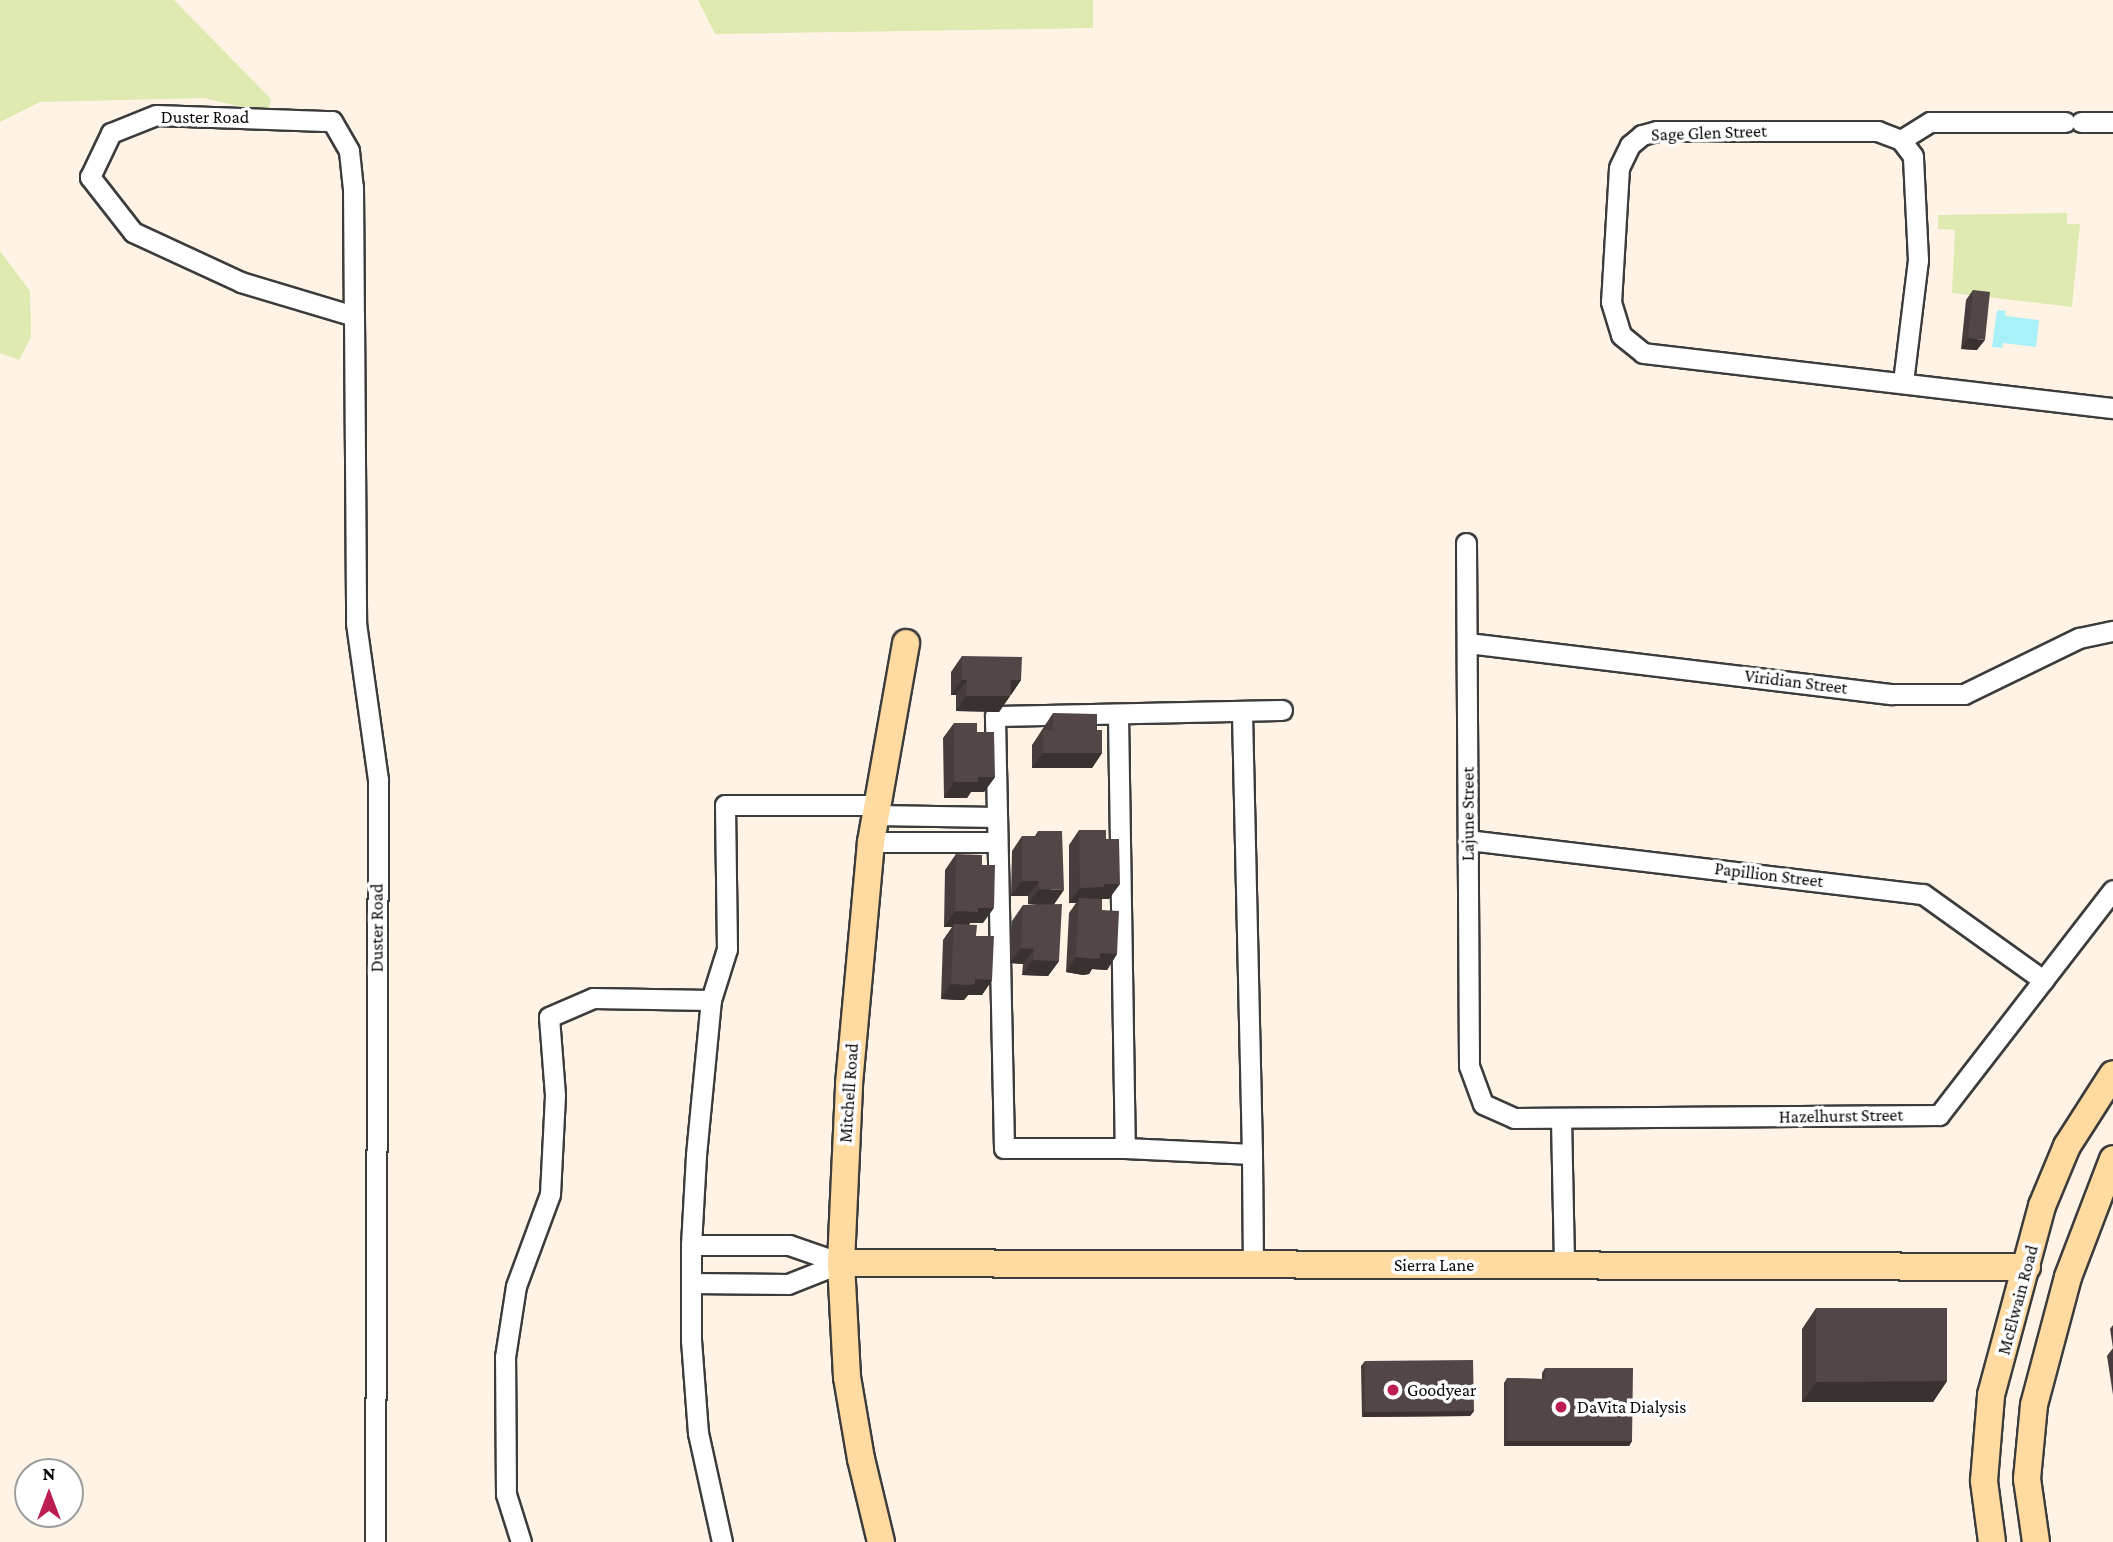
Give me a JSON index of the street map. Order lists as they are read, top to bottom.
{
  "streets": {
    "street": [
      "Duster Road",
      "Sage Glen Street",
      "Viridian Street",
      "Lajune Street",
      "Papillion Street",
      "Mitchell Road",
      "Hazelhurst Street",
      "Sierra Lane",
      "McElwain Road"
    ]
  },
  "crossings": [
    ["Viridian Street", "Lajune Street"],
    ["Lajune Street", "Papillion Street"],
    ["Lajune Street", "Hazelhurst Street"],
    ["Papillion Street", "Hazelhurst Street"],
    ["Mitchell Road", "Sierra Lane"],
    ["Sierra Lane", "McElwain Road"]
  ],
  "places": ["Goodyear", "DaVita Dialysis"],
  "north": "top"
}
